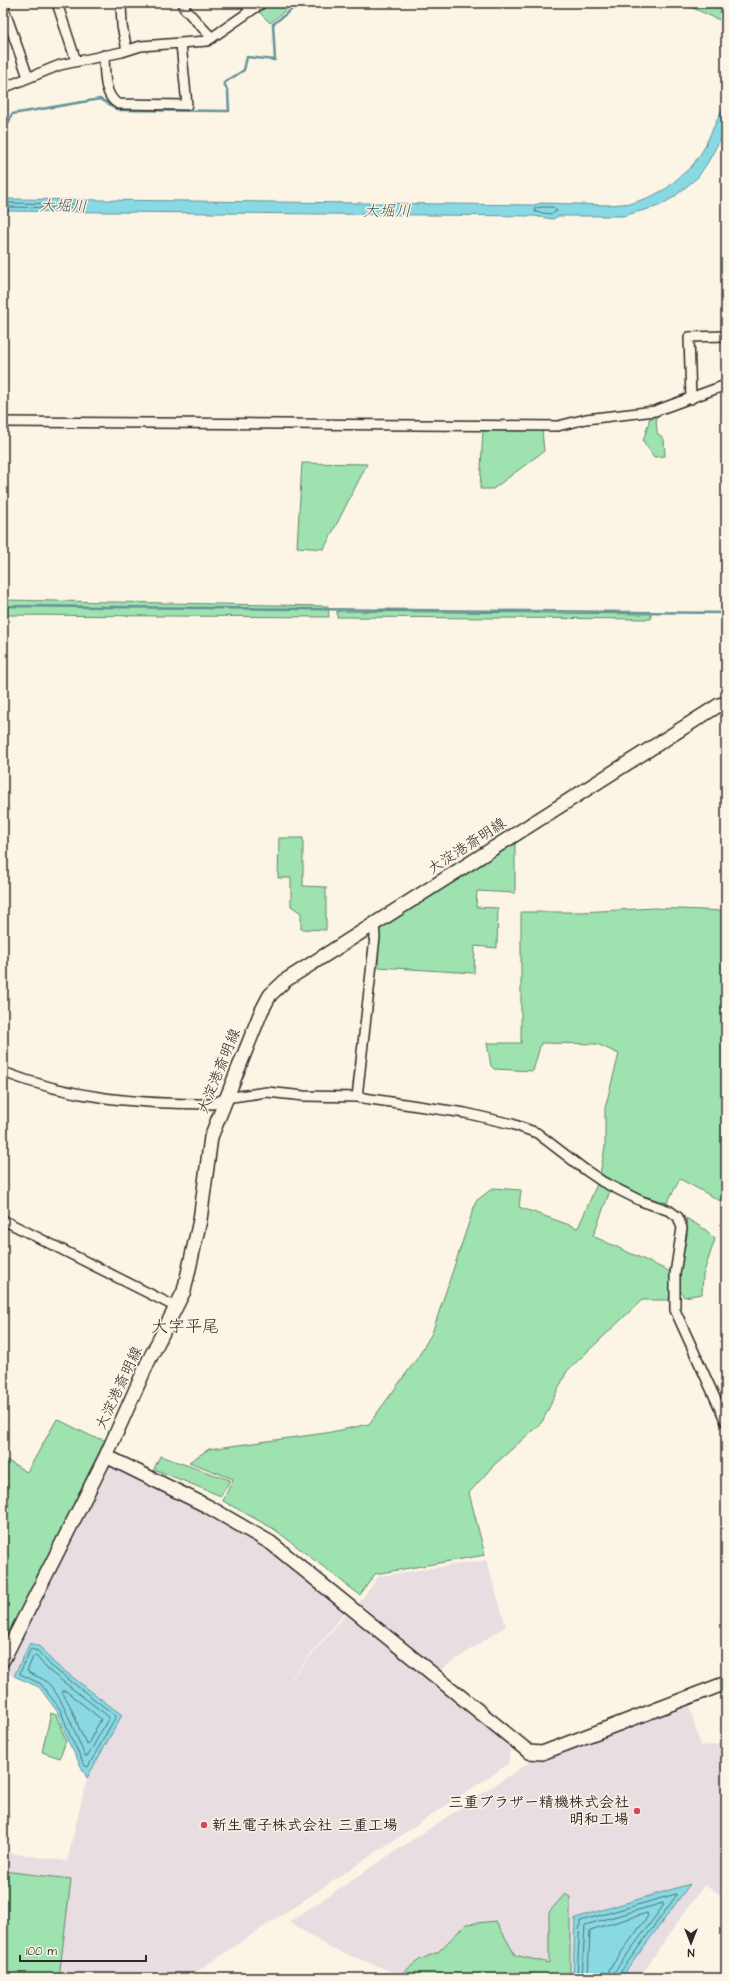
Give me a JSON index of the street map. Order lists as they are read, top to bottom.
{
  "streets": {
    "main road": ["大淀港斎明線"]
  },
  "districts": ["大字平尾"],
  "water": ["大堀川"],
  "places": ["三重ブラザー精機株式会社 明和工場", "新生電子株式会社 三重工場"],
  "scale_bar": "100 m",
  "north": "bottom"
}
